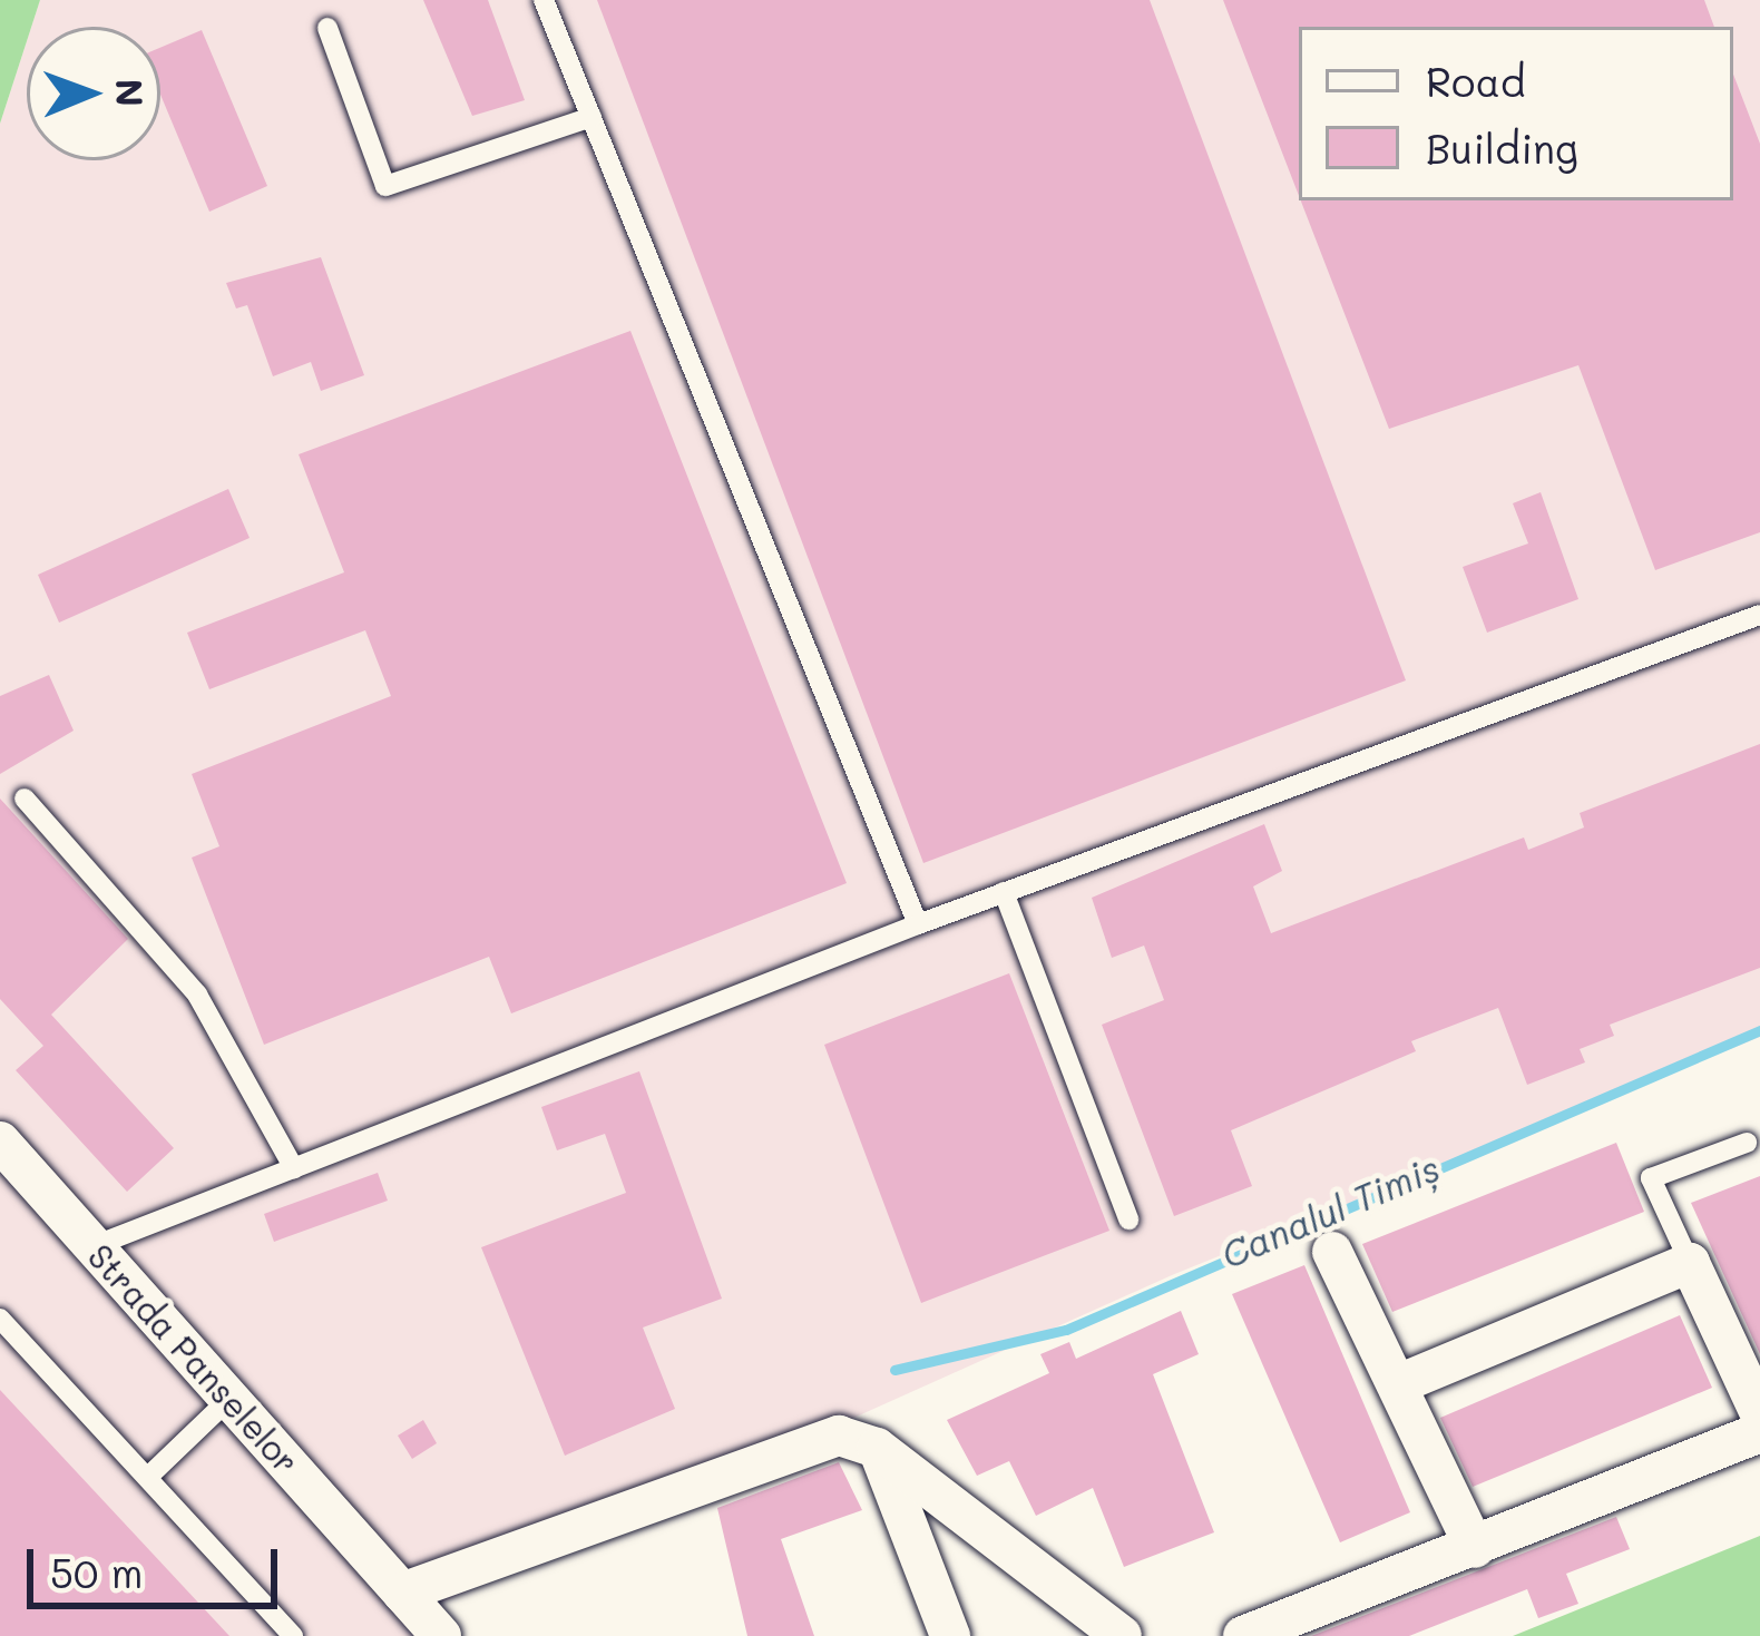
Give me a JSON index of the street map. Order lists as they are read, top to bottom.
{
  "streets": {
    "street": ["Strada Panselelor"]
  },
  "water": ["Canalul Timiș"],
  "legend": ["Road", "Building"],
  "scale_bar": "50 m",
  "north": "right"
}
